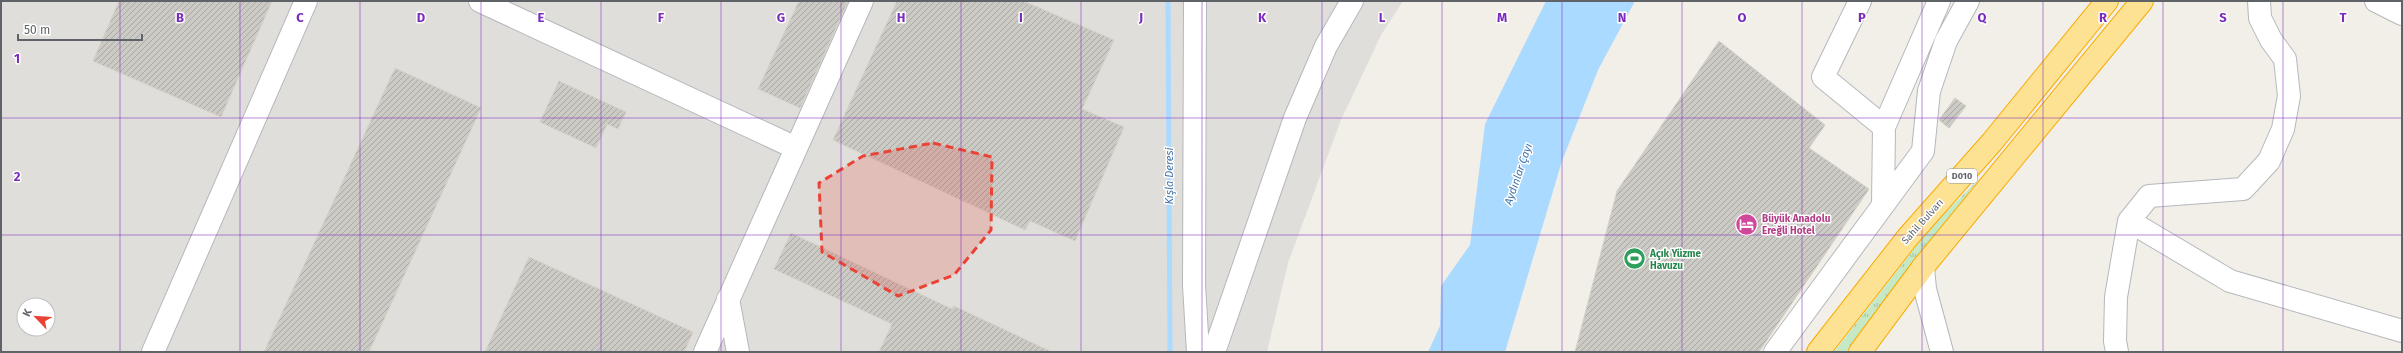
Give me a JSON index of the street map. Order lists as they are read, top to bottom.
{
  "streets": {
    "highway": ["D010", "Sahil Bulvarı"]
  },
  "water": ["Aydınlar Çayı", "Kışla Deresi"],
  "places": {
    "hotel": ["Büyük Anadolu Ereğli Hotel"],
    "sports": ["Açık Yüzme Havuzu"]
  },
  "scale_bar": "50 m",
  "north": "top left",
  "grid": {
    "columns": [
      "B",
      "C",
      "D",
      "E",
      "F",
      "G",
      "H",
      "I",
      "J",
      "K",
      "L",
      "M",
      "N",
      "O",
      "P",
      "Q",
      "R",
      "S",
      "T"
    ],
    "rows": ["1", "2"]
  }
}
